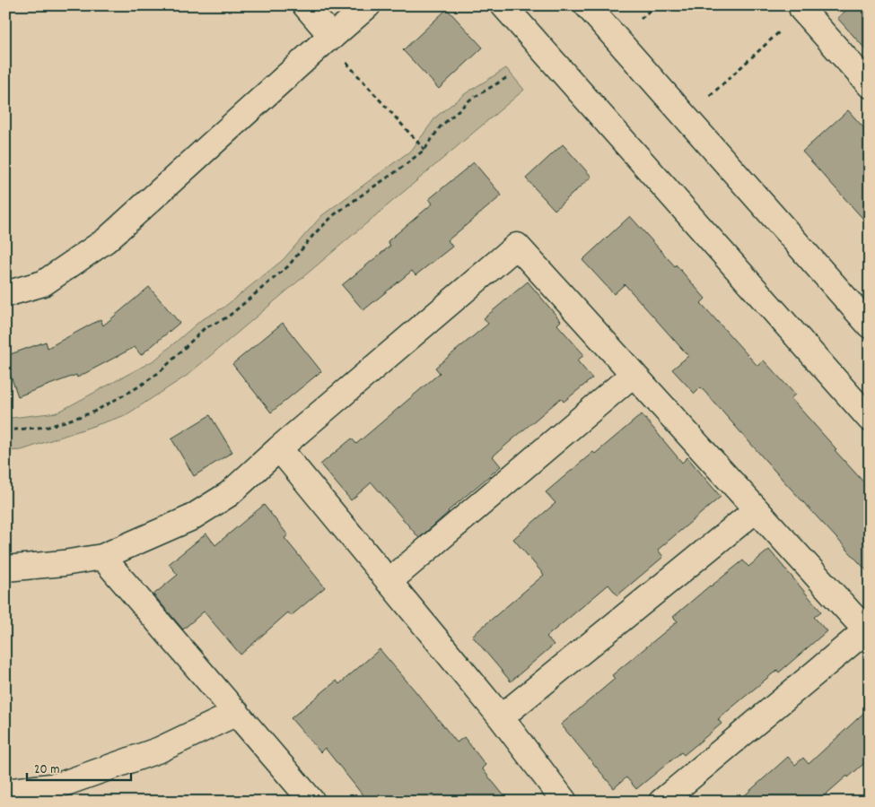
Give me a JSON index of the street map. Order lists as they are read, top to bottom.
{
  "scale_bar": "20 m"
}
